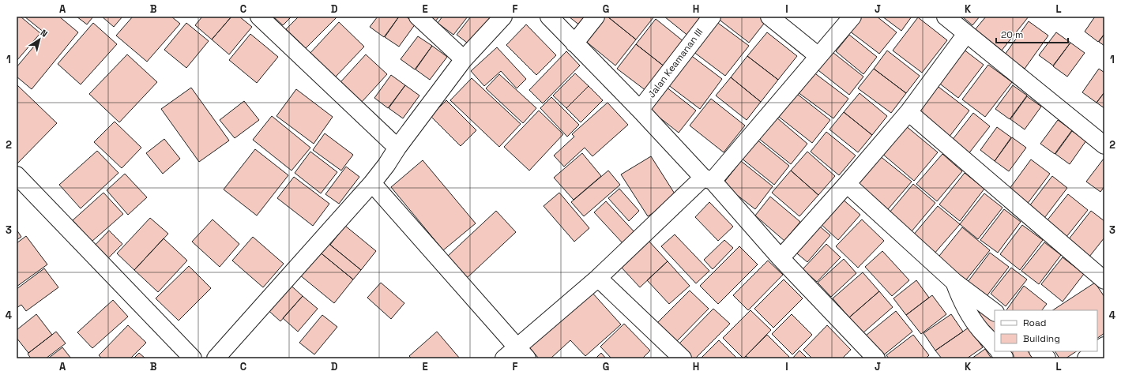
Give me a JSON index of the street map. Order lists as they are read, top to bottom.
{
  "streets": {
    "street": ["Jalan Keamanan III"]
  },
  "legend": ["Road", "Building"],
  "scale_bar": "20 m",
  "north": "top right",
  "grid": {
    "columns": [
      "A",
      "B",
      "C",
      "D",
      "E",
      "F",
      "G",
      "H",
      "I",
      "J",
      "K",
      "L"
    ],
    "rows": [
      "1",
      "2",
      "3",
      "4"
    ]
  }
}
